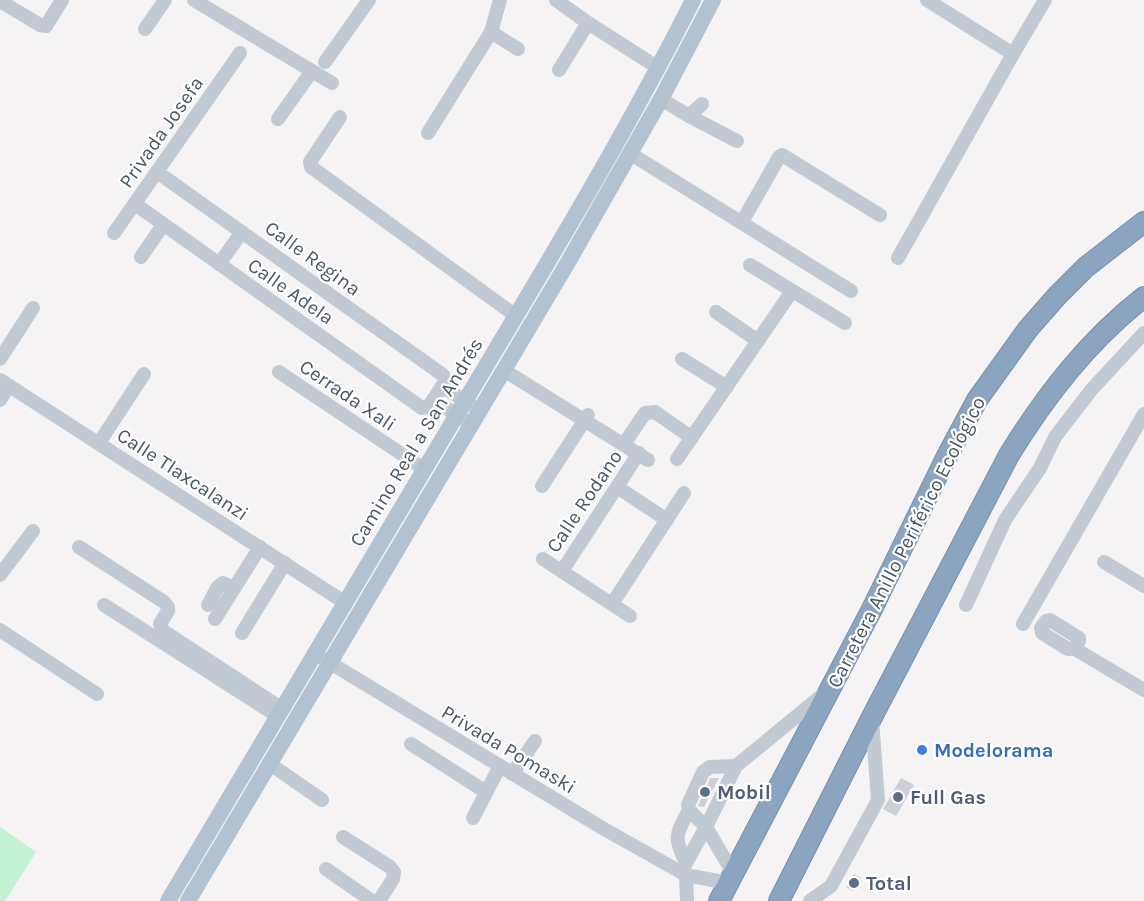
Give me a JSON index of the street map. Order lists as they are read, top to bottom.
{
  "streets": {
    "highway": ["Carretera Anillo Periférico Ecológico"],
    "main road": ["Camino Real a San Andrés"],
    "street": [
      "Privada Josefa",
      "Calle Regina",
      "Calle Adela",
      "Cerrada Xali",
      "Calle Tlaxcalanzi",
      "Calle Rodano",
      "Privada Pomaski"
    ]
  },
  "crossings": [
    ["Privada Josefa", "Calle Regina"],
    ["Privada Josefa", "Calle Adela"],
    ["Calle Regina", "Calle Adela"],
    ["Calle Regina", "Camino Real a San Andrés"],
    ["Calle Adela", "Camino Real a San Andrés"],
    ["Cerrada Xali", "Camino Real a San Andrés"],
    ["Camino Real a San Andrés", "Calle Tlaxcalanzi"],
    ["Camino Real a San Andrés", "Privada Pomaski"],
    ["Carretera Anillo Periférico Ecológico", "Privada Pomaski"]
  ],
  "places": [
    "Modelorama",
    "Mobil",
    "Full Gas",
    "Total"
  ]
}
